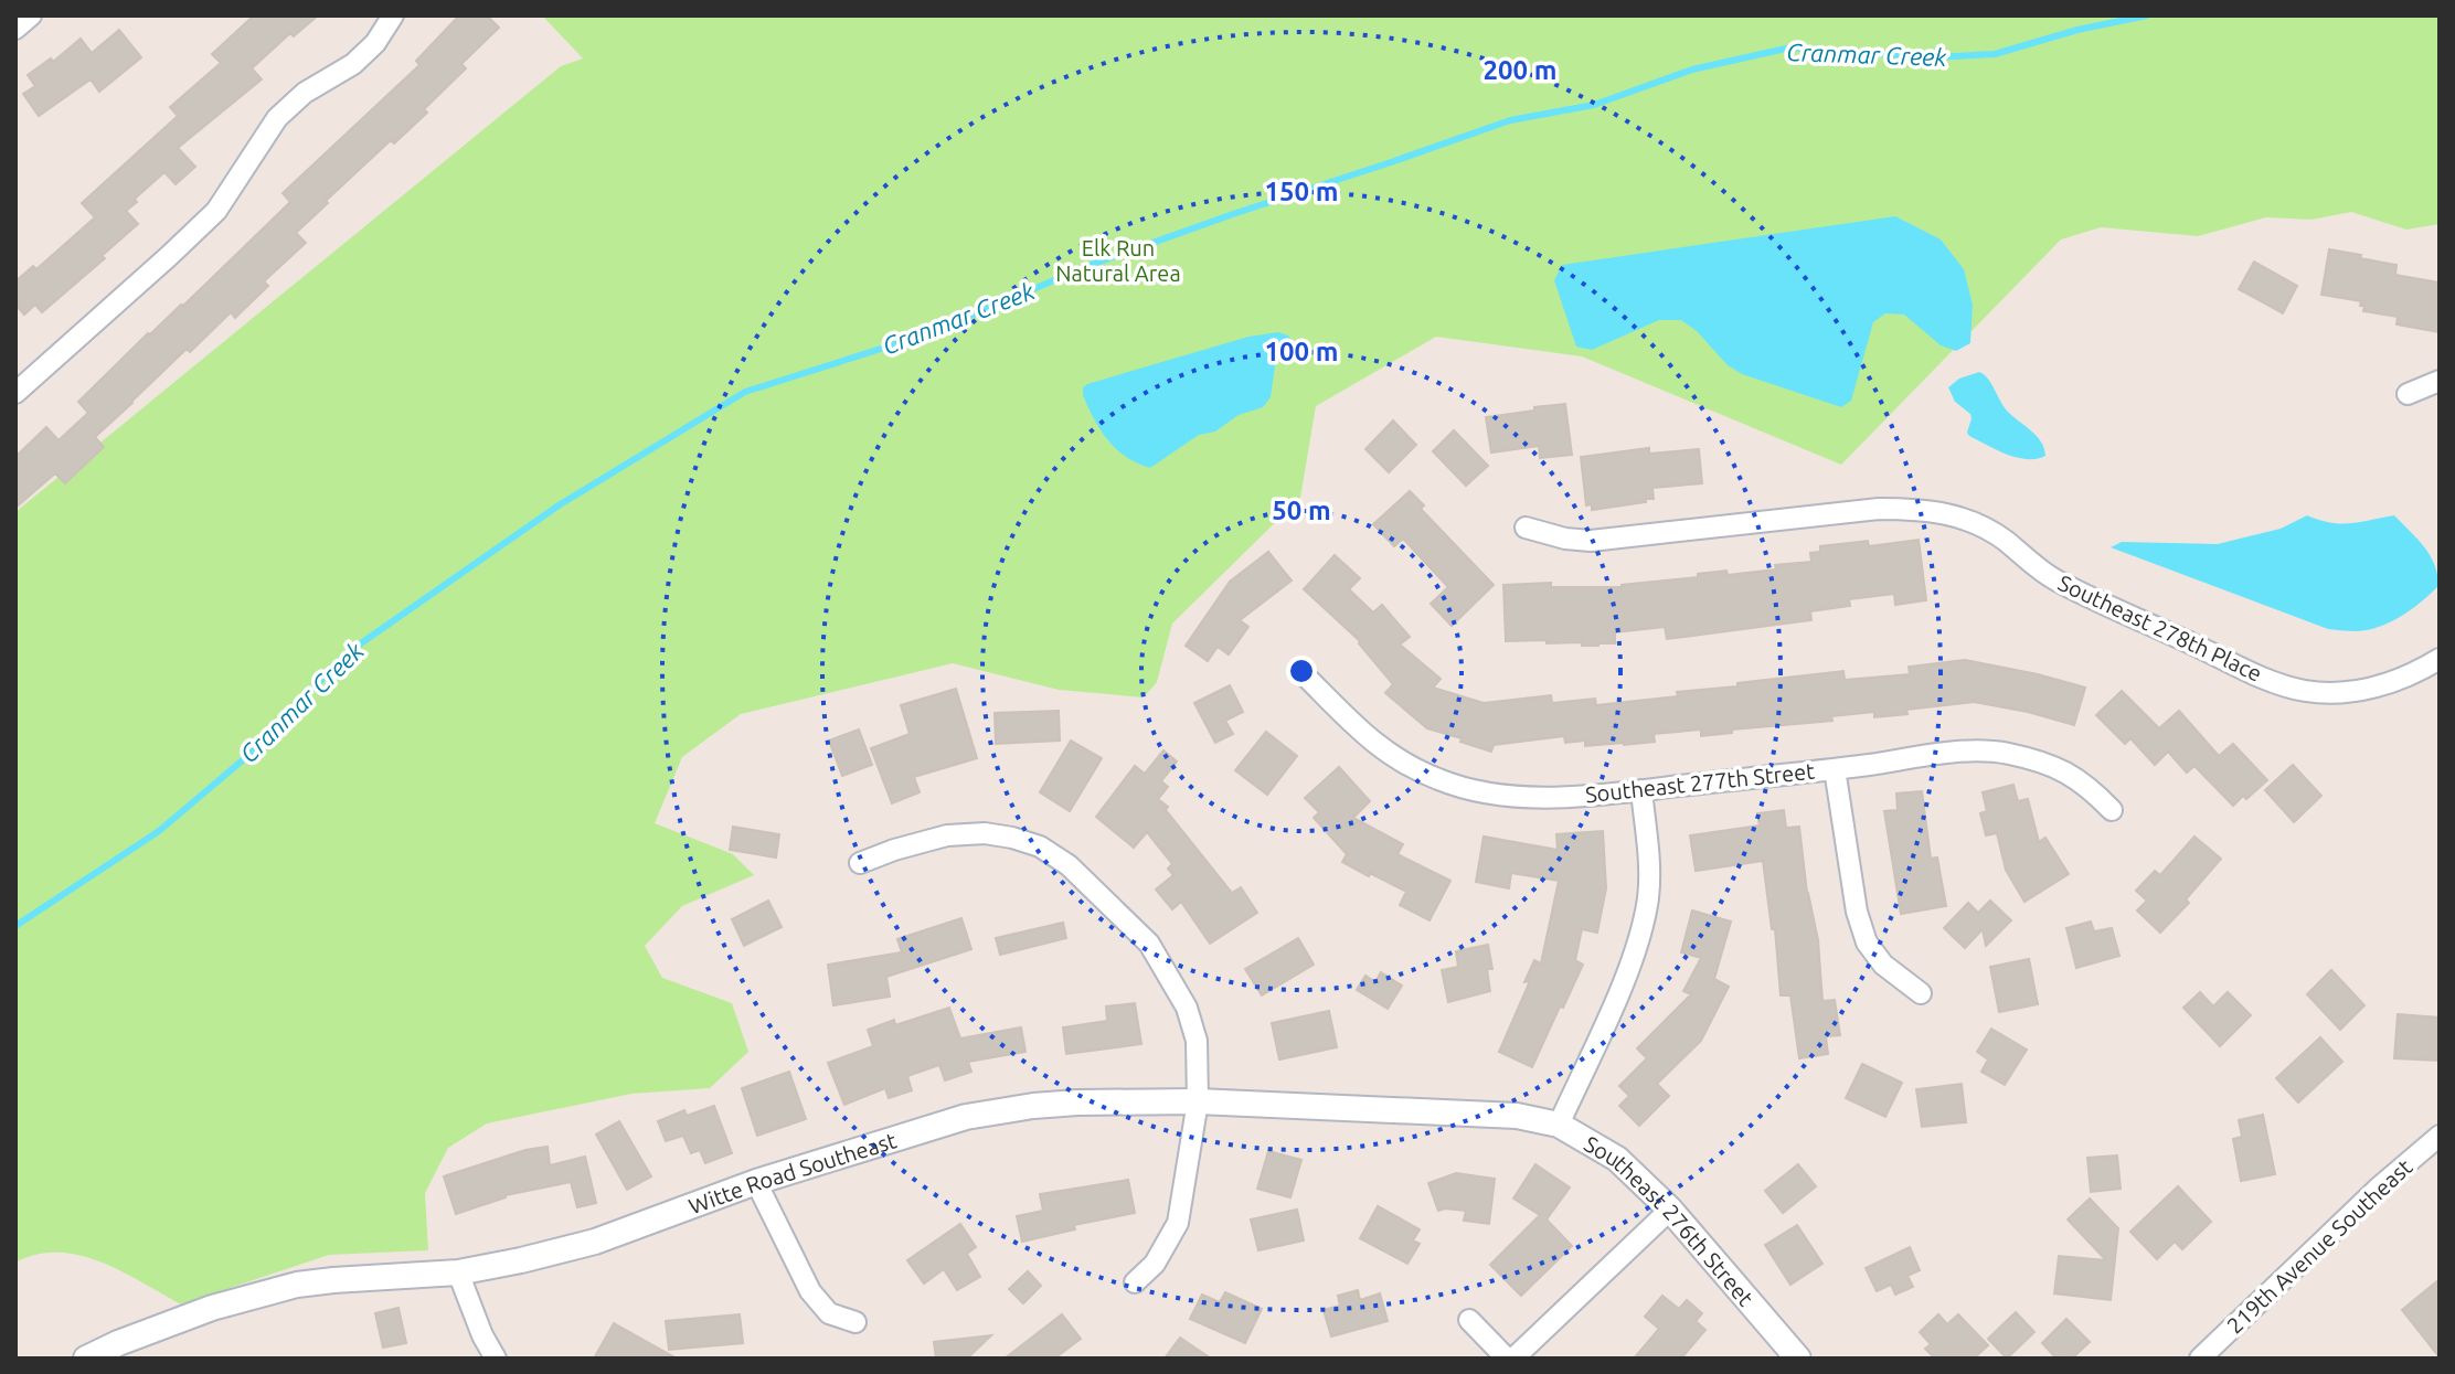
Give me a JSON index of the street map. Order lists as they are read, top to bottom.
{
  "streets": {
    "street": [
      "Southeast 278th Place",
      "Southeast 277th Street",
      "Witte Road Southeast",
      "Southeast 276th Street",
      "219th Avenue Southeast"
    ]
  },
  "crossings": [
    ["Witte Road Southeast", "Southeast 276th Street"]
  ],
  "water": ["Cranmar Creek"],
  "parks": ["Elk Run Natural Area"],
  "rings": [
    "200 m",
    "150 m",
    "100 m",
    "50 m"
  ]
}
